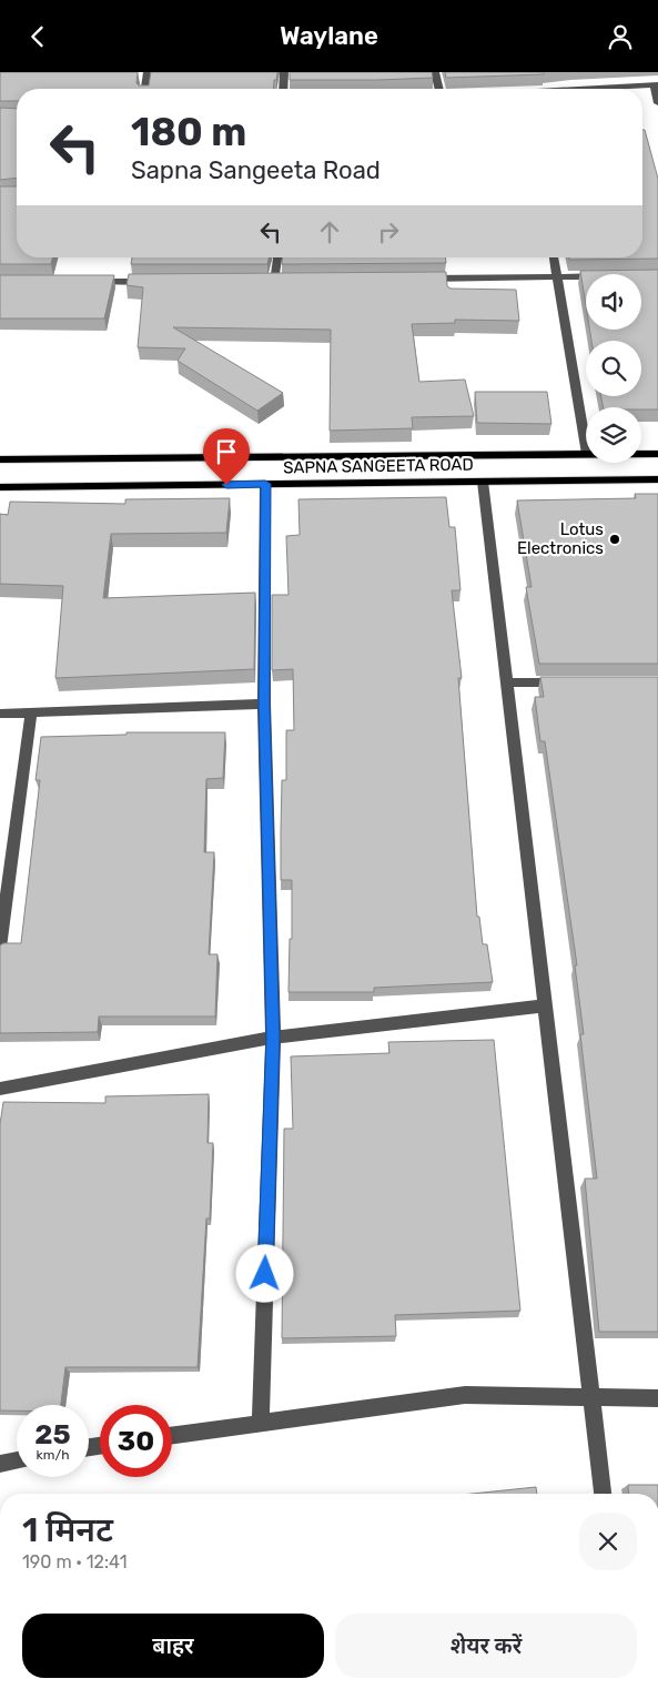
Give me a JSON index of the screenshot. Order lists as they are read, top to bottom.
{
  "streets": {
    "main road": ["SAPNA SANGEETA ROAD"]
  },
  "places": ["Lotus Electronics"],
  "page": {
    "header": "Waylane",
    "turn": ["180 m", "Sapna Sangeeta Road"],
    "speed": "25 km/h",
    "limit": "30",
    "heading": ["1 मिनट", "190 m · 12:41"],
    "buttons": ["बाहर", "शेयर करें"]
  }
}
